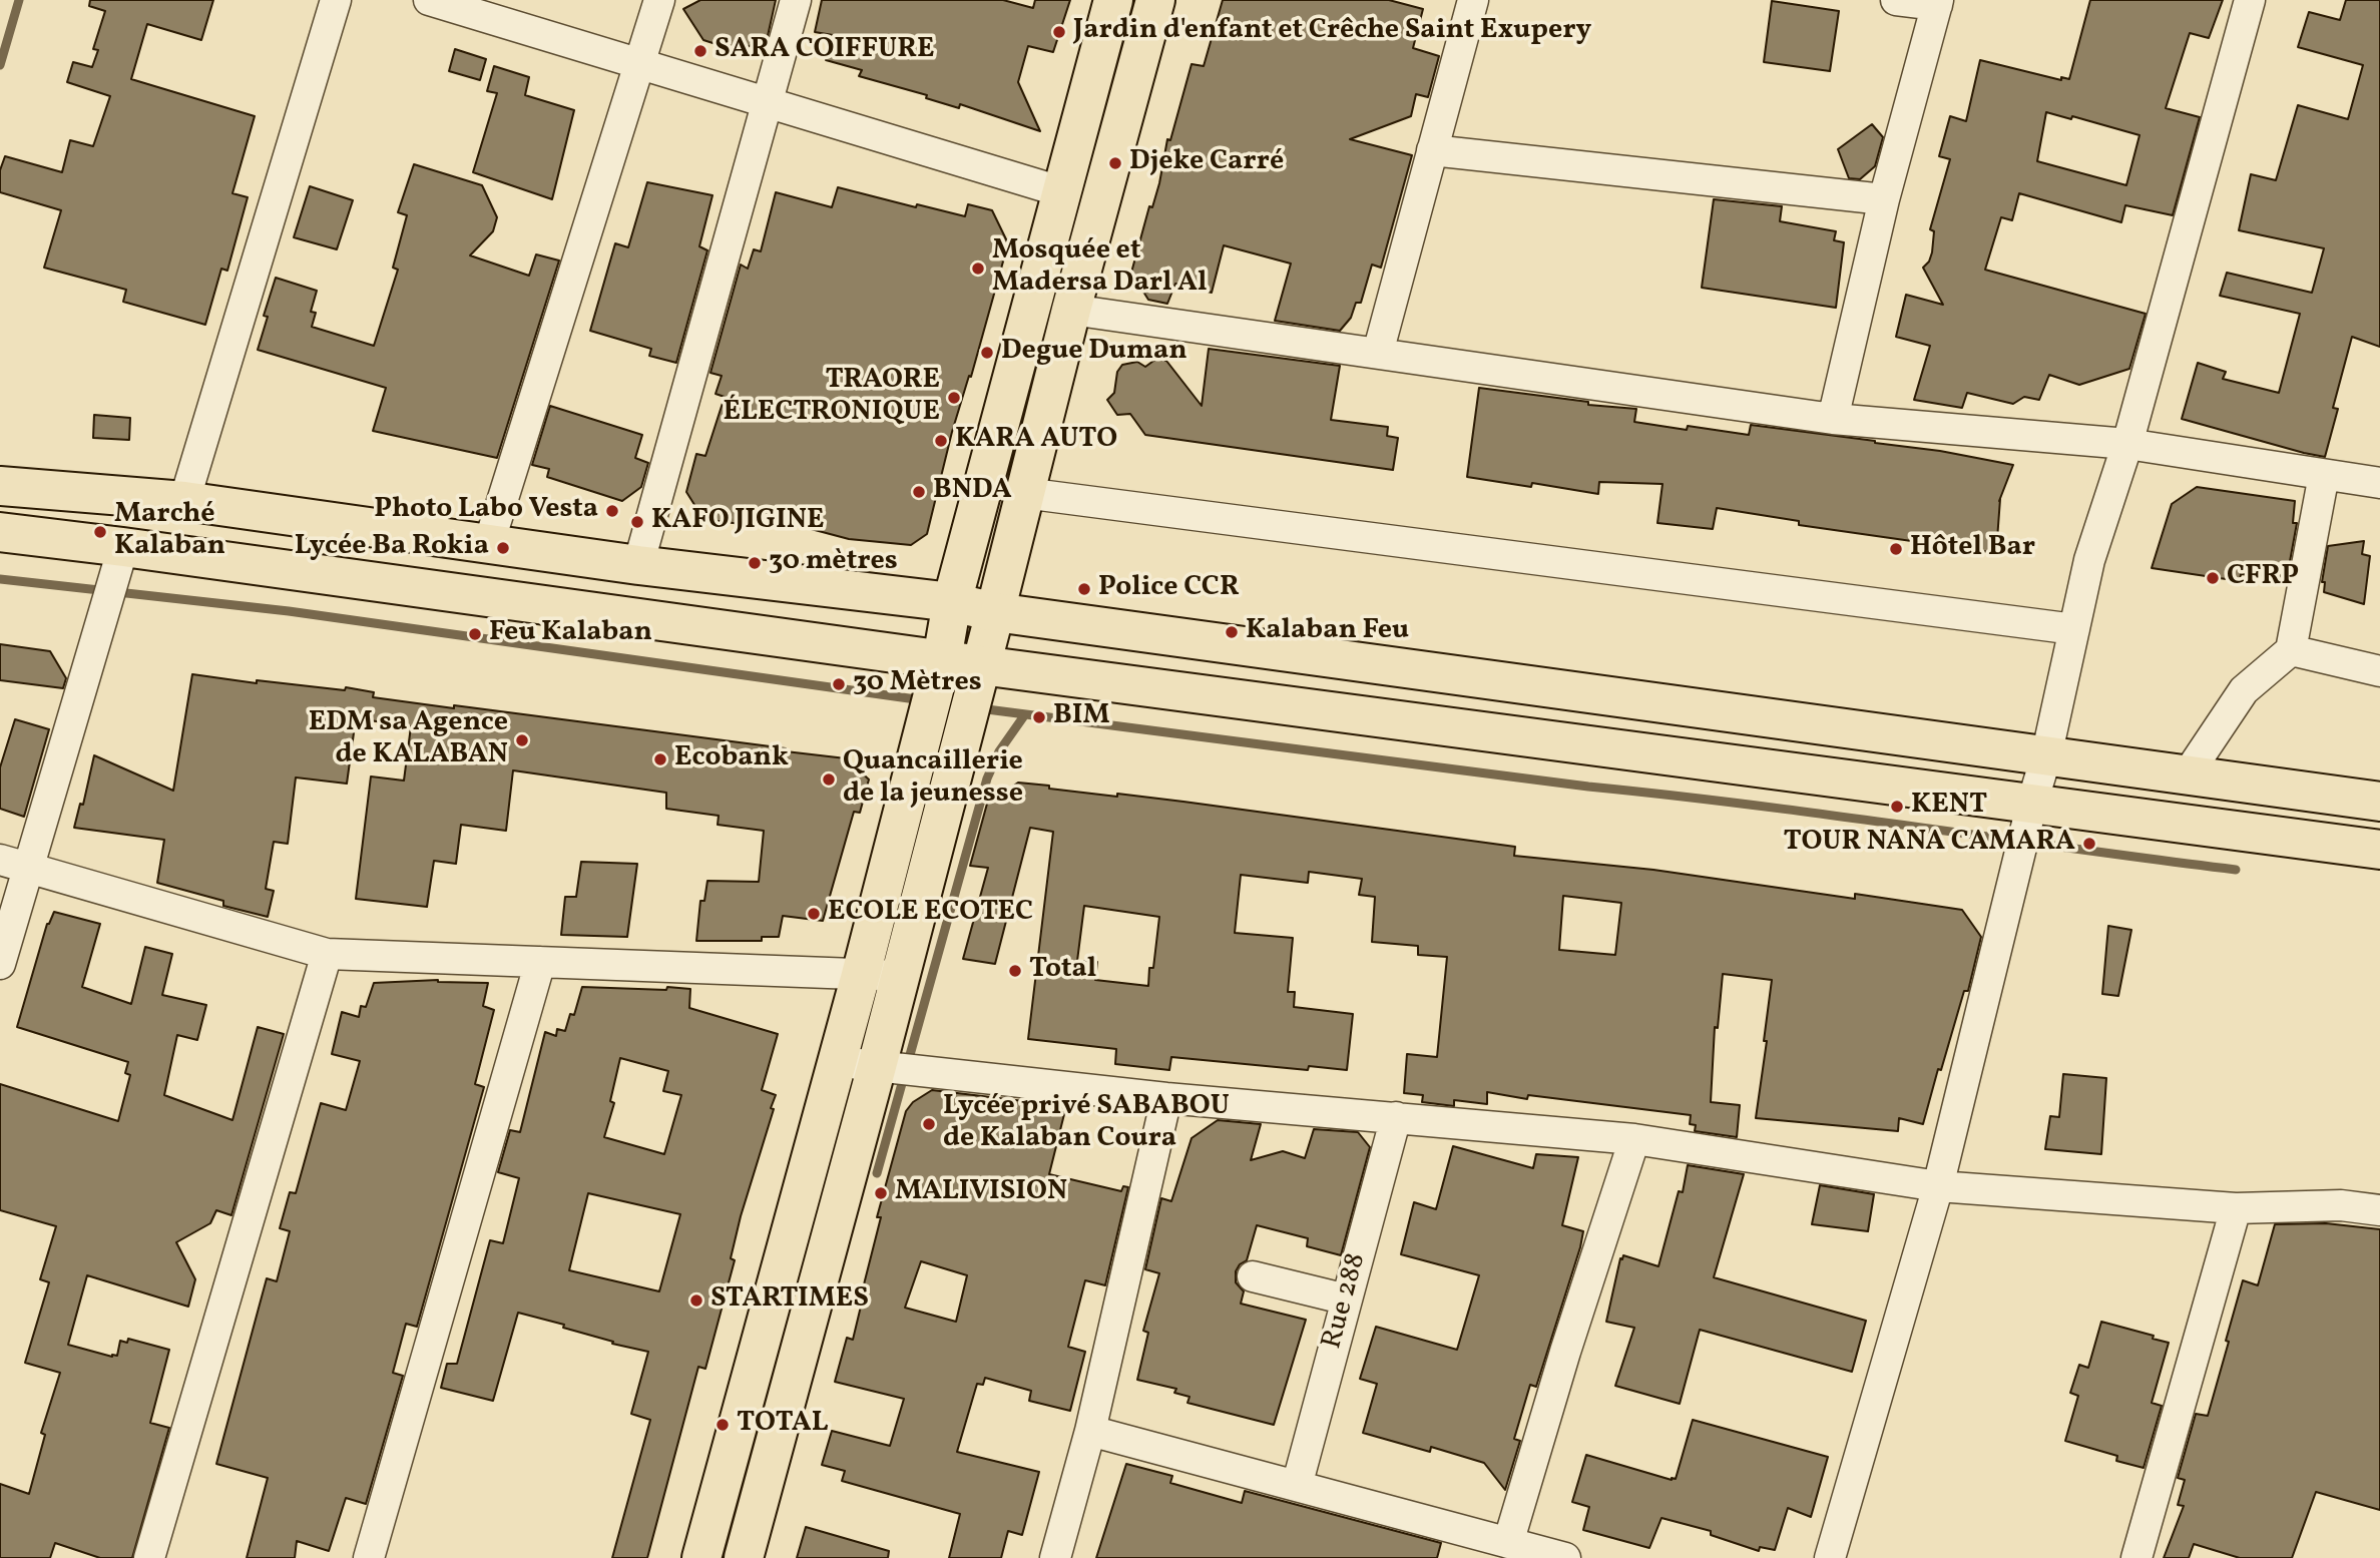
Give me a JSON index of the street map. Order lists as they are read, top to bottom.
{
  "streets": {
    "street": ["Rue 288"]
  },
  "places": [
    "Jardin d'enfant et Crêche Saint Exupery",
    "SARA COIFFURE",
    "Djeke Carré",
    "Mosquée et Madersa Darl Al",
    "Degue Duman",
    "TRAORE ÉLECTRONIQUE",
    "KARA AUTO",
    "BNDA",
    "Photo Labo Vesta",
    "KAFO JIGINE",
    "Marché Kalaban",
    "Lycée Ba Rokia",
    "Hôtel Bar",
    "30 mètres",
    "CFRP",
    "Police CCR",
    "Kalaban Feu",
    "Feu Kalaban",
    "30 Mètres",
    "BIM",
    "EDM sa Agence de KALABAN",
    "Ecobank",
    "Quancaillerie de la jeunesse",
    "KENT",
    "TOUR NANA CAMARA",
    "ECOLE ECOTEC",
    "Total",
    "Lycée privé SABABOU de Kalaban Coura",
    "MALIVISION",
    "STARTIMES",
    "TOTAL"
  ]
}
